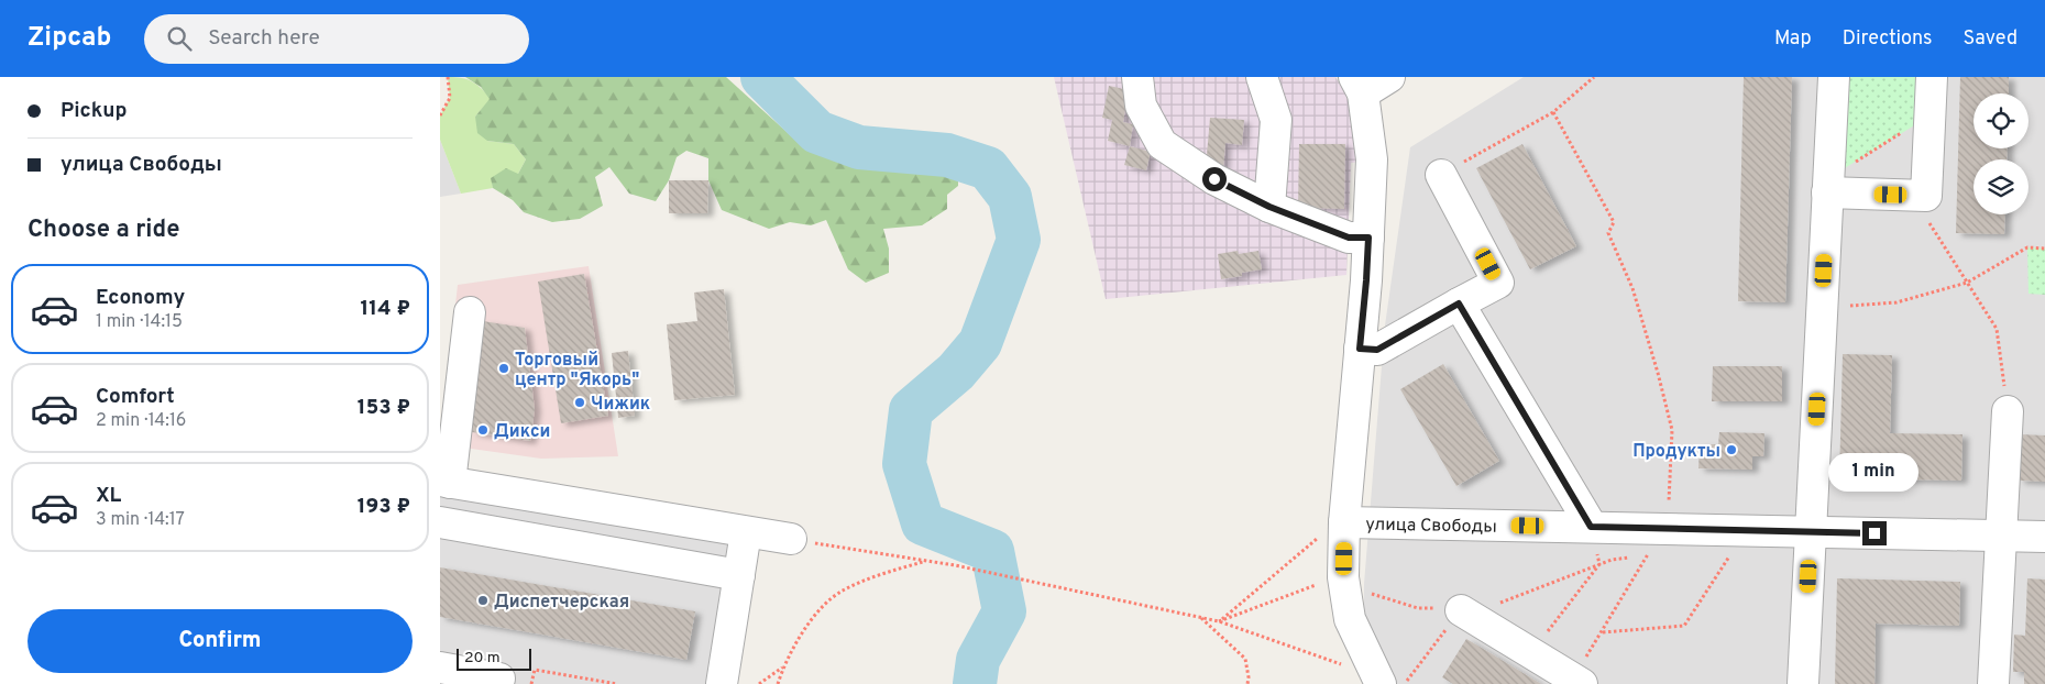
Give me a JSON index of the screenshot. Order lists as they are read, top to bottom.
{
  "streets": {
    "street": ["улица Свободы"]
  },
  "places": [
    "Торговый центр \"Якорь\"",
    "Чижик",
    "Дикси",
    "Продукты",
    "Диспетчерская"
  ],
  "scale_bar": "20 m",
  "page": {
    "header": "Zipcab",
    "search": "Search here",
    "nav": ["Map", "Directions", "Saved"],
    "banner": ["Pickup", "улица Свободы"],
    "heading": "Choose a ride",
    "list": [
      {
        "name": "Economy",
        "note": "1 min · 14:15",
        "value": "114 ₽"
      },
      {
        "name": "Comfort",
        "note": "2 min · 14:16",
        "value": "153 ₽"
      },
      {
        "name": "XL",
        "note": "3 min · 14:17",
        "value": "193 ₽"
      }
    ],
    "bubble": "1 min",
    "buttons": "Confirm",
    "scale": "20 m"
  }
}
